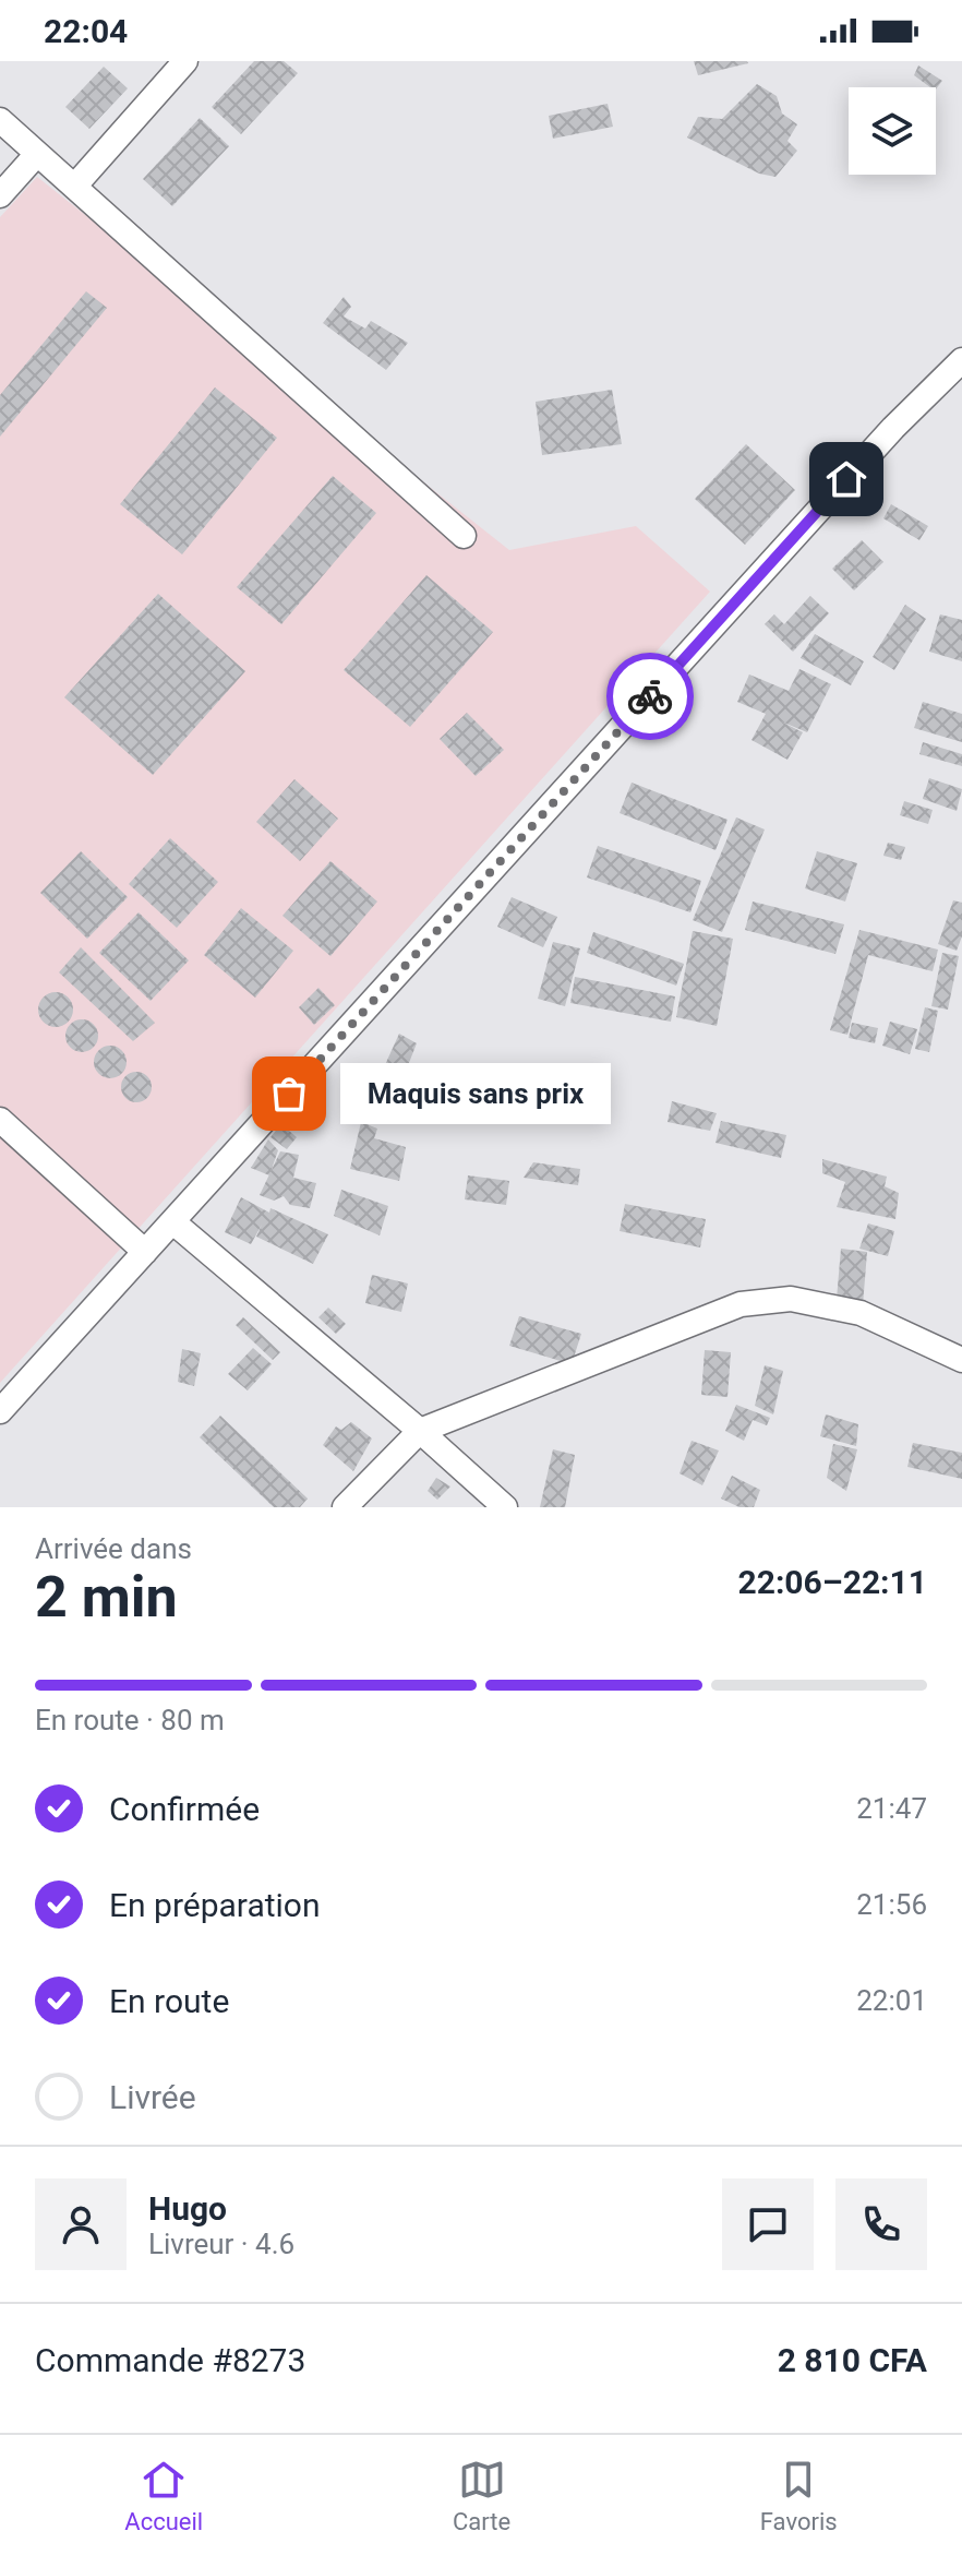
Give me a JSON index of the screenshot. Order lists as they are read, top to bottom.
{
  "places": ["Maquis sans prix"],
  "page": {
    "status": "22:04",
    "bubble": "Maquis sans prix",
    "heading": ["2 min", "Arrivée dans", "22:06–22:11"],
    "panel": [
      "Hugo",
      "Livreur · 4.6",
      "Commande #8273",
      "2 810 CFA"
    ],
    "bar": "En route · 80 m",
    "list": [
      ["Confirmée", "21:47"],
      ["En préparation", "21:56"],
      ["En route", "22:01"],
      "Livrée"
    ],
    "tabs": ["Accueil", "Carte", "Favoris"]
  }
}
